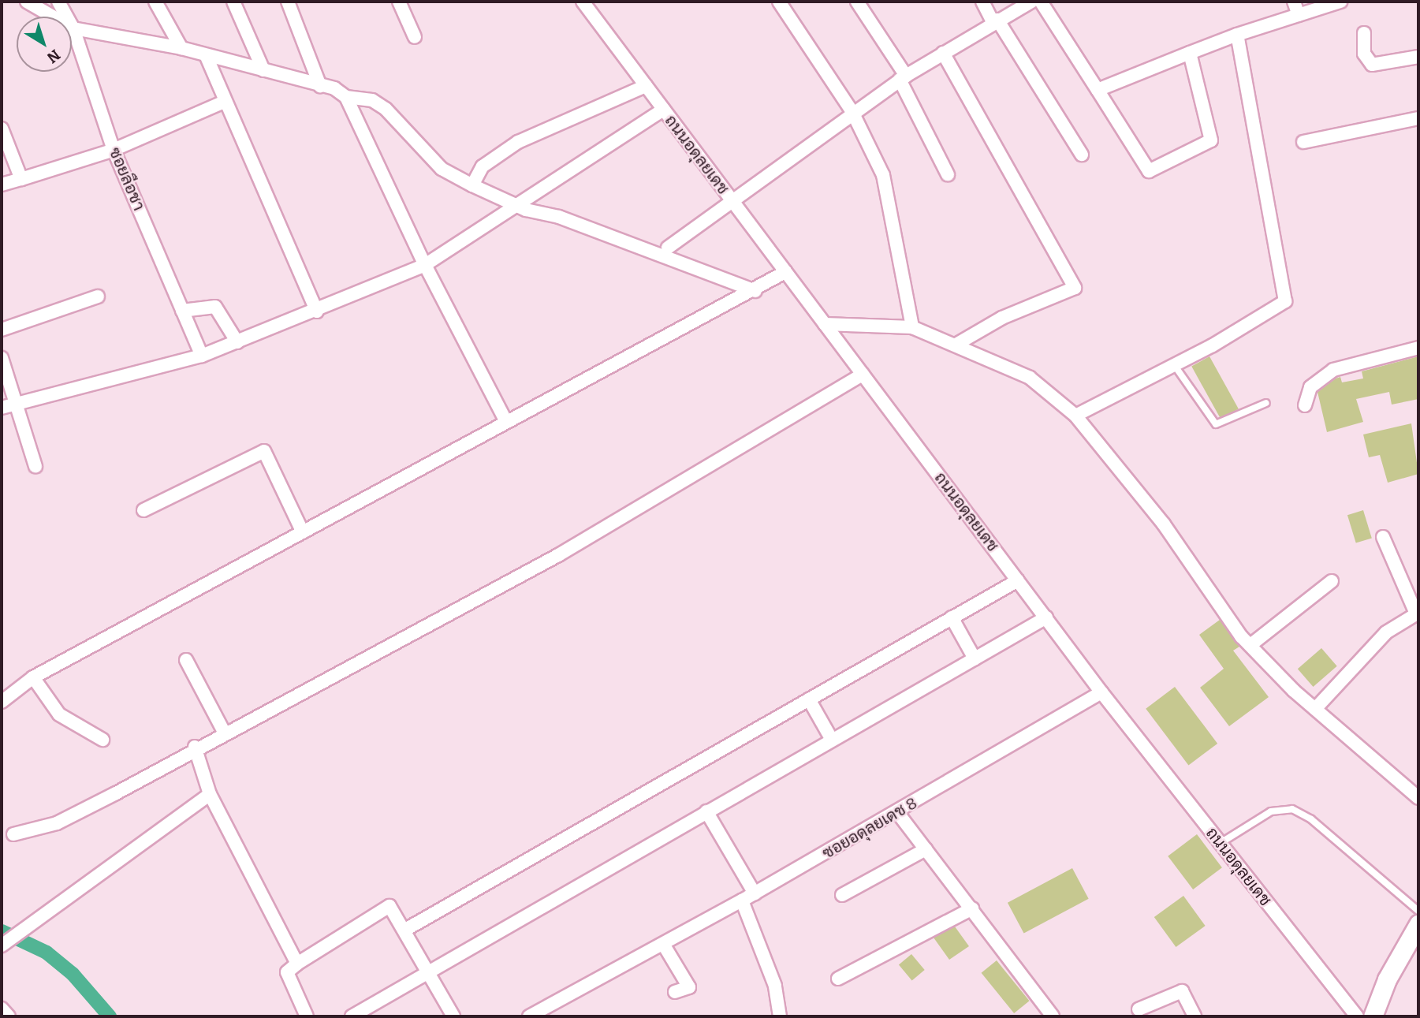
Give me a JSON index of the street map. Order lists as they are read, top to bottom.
{
  "streets": {
    "street": ["ถนนอดุลยเดช", "ซอยลือชา", "ซอยอดุลยเดช 8"]
  },
  "crossings": [
    ["ถนนอดุลยเดช", "ซอยอดุลยเดช 8"]
  ],
  "north": "bottom right"
}
